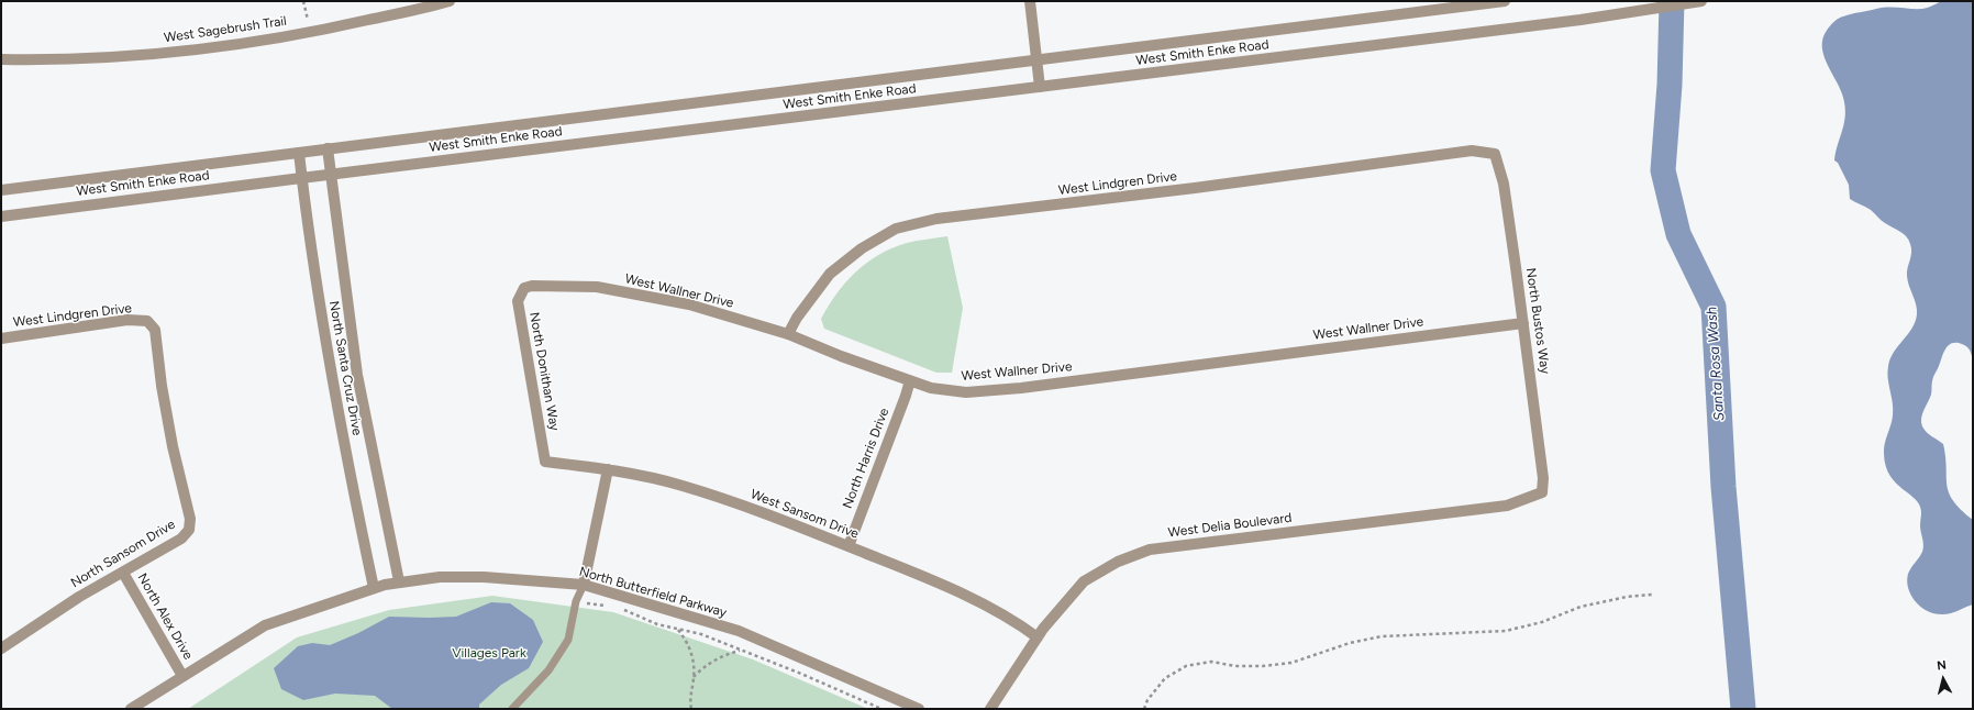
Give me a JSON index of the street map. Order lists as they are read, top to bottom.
{
  "streets": {
    "street": [
      "West Sagebrush Trail",
      "West Smith Enke Road",
      "West Lindgren Drive",
      "West Wallner Drive",
      "North Bustos Way",
      "North Santa Cruz Drive",
      "North Donithan Way",
      "North Harris Drive",
      "West Sansom Drive",
      "West Delia Boulevard",
      "North Sansom Drive",
      "North Butterfield Parkway",
      "North Alex Drive"
    ]
  },
  "crossings": [
    ["West Smith Enke Road", "North Santa Cruz Drive"],
    ["West Lindgren Drive", "West Wallner Drive"],
    ["West Lindgren Drive", "North Bustos Way"],
    ["West Lindgren Drive", "North Sansom Drive"],
    ["West Wallner Drive", "North Bustos Way"],
    ["West Wallner Drive", "North Donithan Way"],
    ["West Wallner Drive", "North Harris Drive"],
    ["North Bustos Way", "West Delia Boulevard"],
    ["North Santa Cruz Drive", "North Butterfield Parkway"],
    ["North Donithan Way", "West Sansom Drive"],
    ["North Harris Drive", "West Sansom Drive"],
    ["West Sansom Drive", "West Delia Boulevard"],
    ["North Sansom Drive", "North Alex Drive"],
    ["North Butterfield Parkway", "North Alex Drive"]
  ],
  "water": ["Santa Rosa Wash"],
  "parks": ["Villages Park"],
  "north": "top"
}
